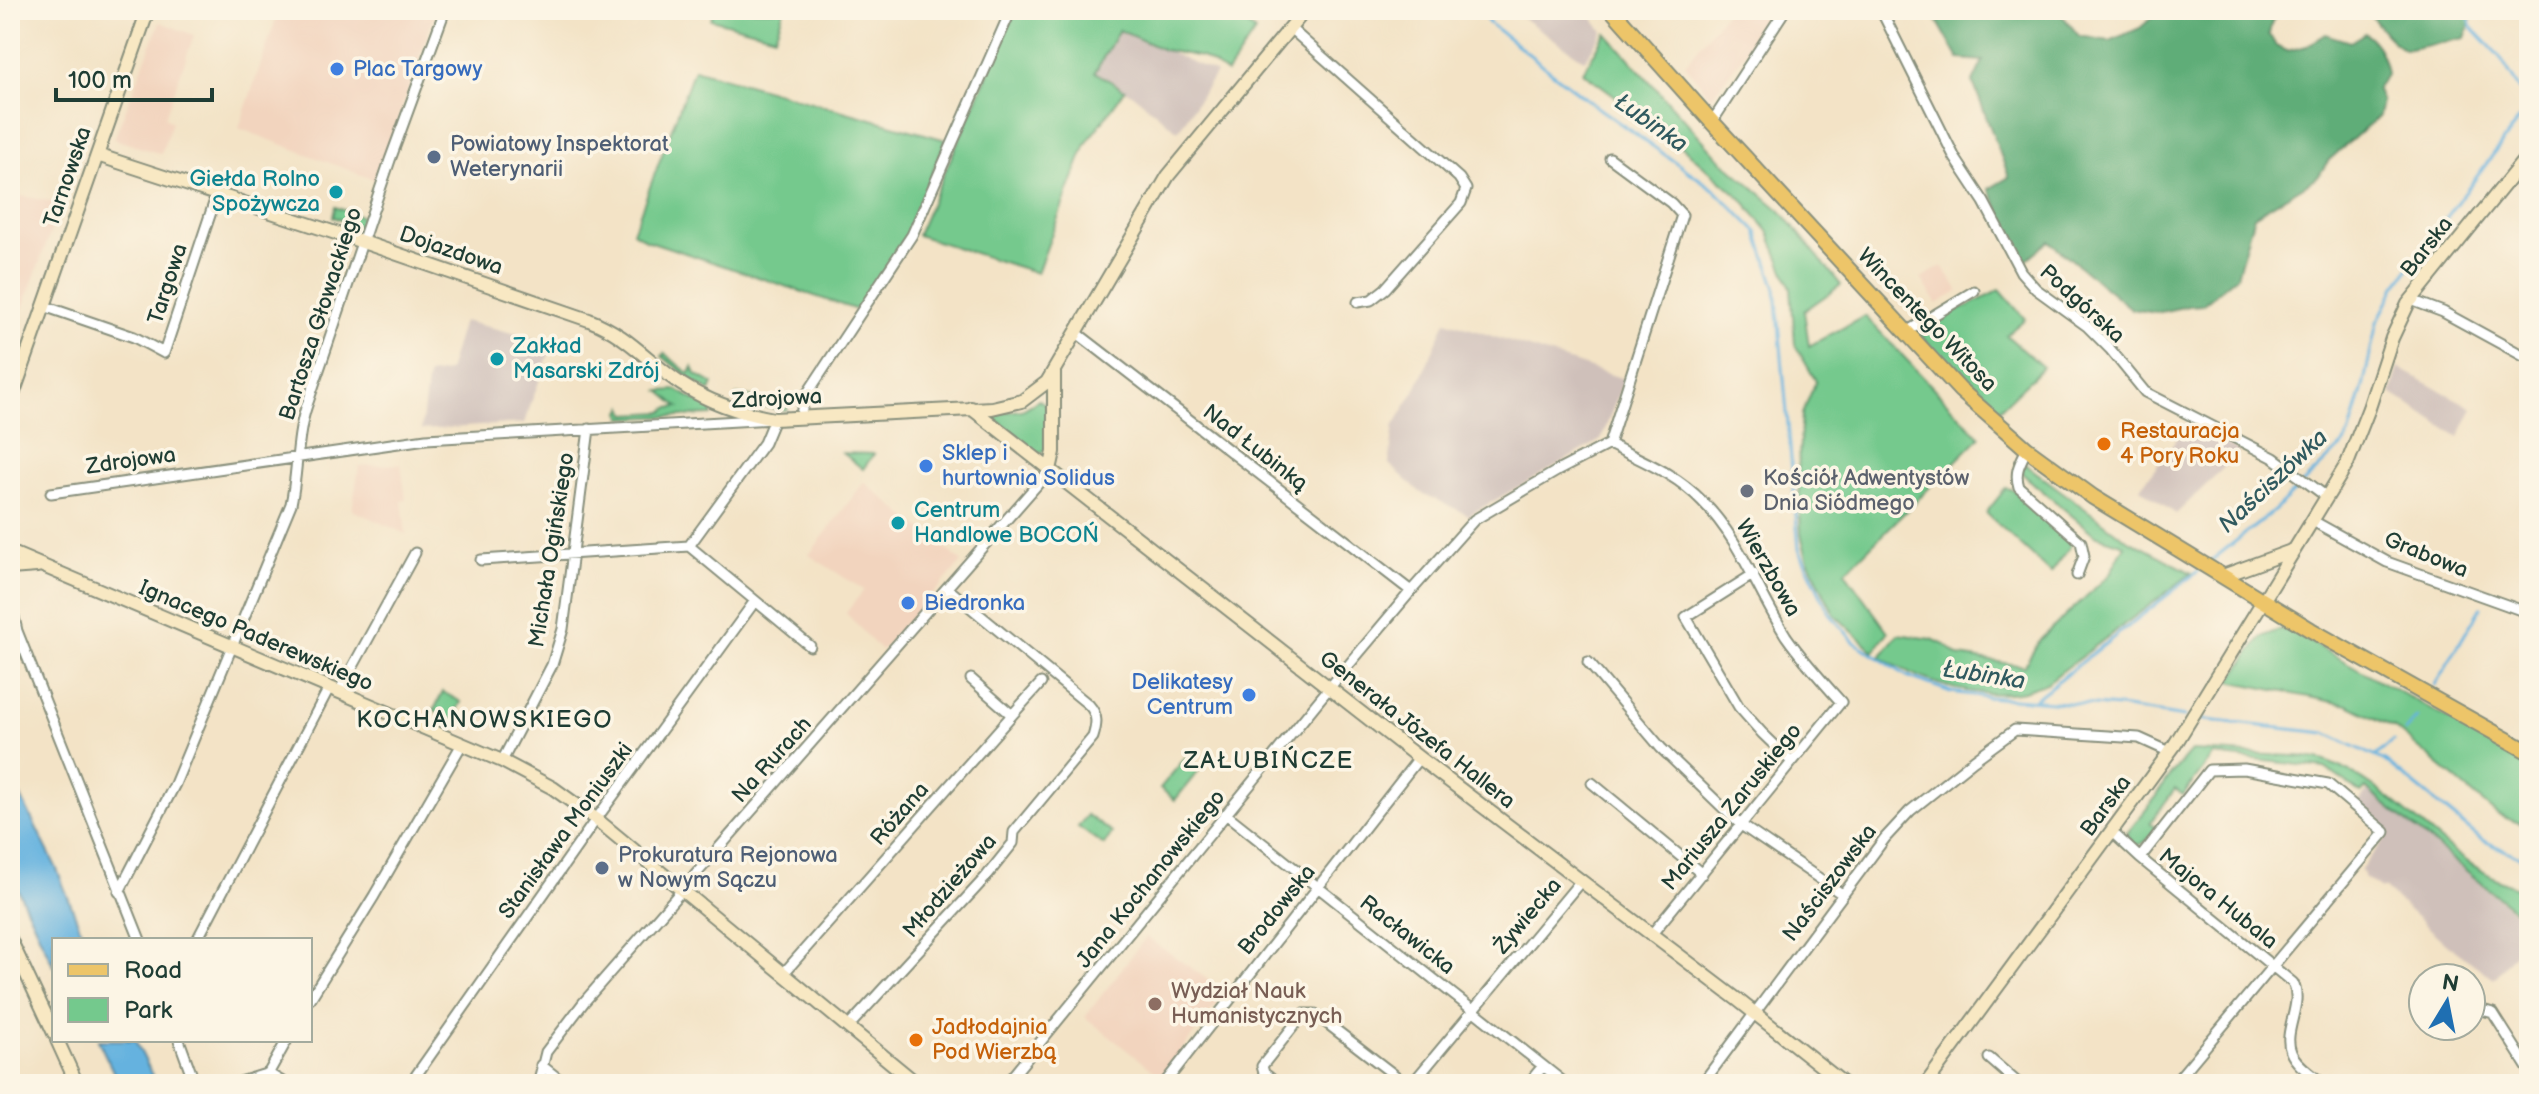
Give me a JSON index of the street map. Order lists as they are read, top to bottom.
{
  "streets": {
    "main road": ["Wincentego Witosa"],
    "street": [
      "Tarnowska",
      "Barska",
      "Dojazdowa",
      "Targowa",
      "Podgórska",
      "Bartosza Głowackiego",
      "Zdrojowa",
      "Nad Łubinką",
      "Michała Ogińskiego",
      "Grabowa",
      "Wierzbowa",
      "Ignacego Paderewskiego",
      "Generała Józefa Hallera",
      "Na Rurach",
      "Mariusza Zaruskiego",
      "Różana",
      "Stanisława Moniuszki",
      "Jana Kochanowskiego",
      "Naściszowska",
      "Młodzieżowa",
      "Majora Hubala",
      "Brodowska",
      "Żywiecka",
      "Racławicka"
    ]
  },
  "crossings": [
    ["Tarnowska", "Dojazdowa"],
    ["Tarnowska", "Targowa"],
    ["Barska", "Podgórska"],
    ["Barska", "Wincentego Witosa"],
    ["Barska", "Grabowa"],
    ["Barska", "Naściszowska"],
    ["Barska", "Majora Hubala"],
    ["Dojazdowa", "Targowa"],
    ["Dojazdowa", "Bartosza Głowackiego"],
    ["Dojazdowa", "Zdrojowa"],
    ["Bartosza Głowackiego", "Zdrojowa"],
    ["Bartosza Głowackiego", "Ignacego Paderewskiego"],
    ["Zdrojowa", "Nad Łubinką"],
    ["Zdrojowa", "Michała Ogińskiego"],
    ["Zdrojowa", "Generała Józefa Hallera"],
    ["Nad Łubinką", "Jana Kochanowskiego"],
    ["Michała Ogińskiego", "Ignacego Paderewskiego"],
    ["Wierzbowa", "Mariusza Zaruskiego"],
    ["Wierzbowa", "Jana Kochanowskiego"],
    ["Ignacego Paderewskiego", "Na Rurach"],
    ["Ignacego Paderewskiego", "Różana"],
    ["Ignacego Paderewskiego", "Stanisława Moniuszki"],
    ["Ignacego Paderewskiego", "Młodzieżowa"],
    ["Generała Józefa Hallera", "Na Rurach"],
    ["Generała Józefa Hallera", "Mariusza Zaruskiego"],
    ["Generała Józefa Hallera", "Jana Kochanowskiego"],
    ["Generała Józefa Hallera", "Naściszowska"],
    ["Generała Józefa Hallera", "Brodowska"],
    ["Generała Józefa Hallera", "Żywiecka"],
    ["Na Rurach", "Młodzieżowa"],
    ["Jana Kochanowskiego", "Racławicka"],
    ["Brodowska", "Racławicka"],
    ["Żywiecka", "Racławicka"]
  ],
  "districts": ["KOCHANOWSKIEGO", "ZAŁUBIŃCZE"],
  "water": ["Łubinka", "Naściszówka"],
  "places": [
    "Plac Targowy",
    "Powiatowy Inspektorat Weterynarii",
    "Giełda Rolno Spożywcza",
    "Zakład Masarski Zdrój",
    "Restauracja 4 Pory Roku",
    "Sklep i hurtownia Solidus",
    "Kościół Adwentystów Dnia Siódmego",
    "Centrum Handlowe BOCOŃ",
    "Biedronka",
    "Delikatesy Centrum",
    "Prokuratura Rejonowa w Nowym Sączu",
    "Wydział Nauk Humanistycznych",
    "Jadłodajnia Pod Wierzbą"
  ],
  "legend": ["Road", "Park"],
  "scale_bar": "100 m",
  "north": "top"
}
